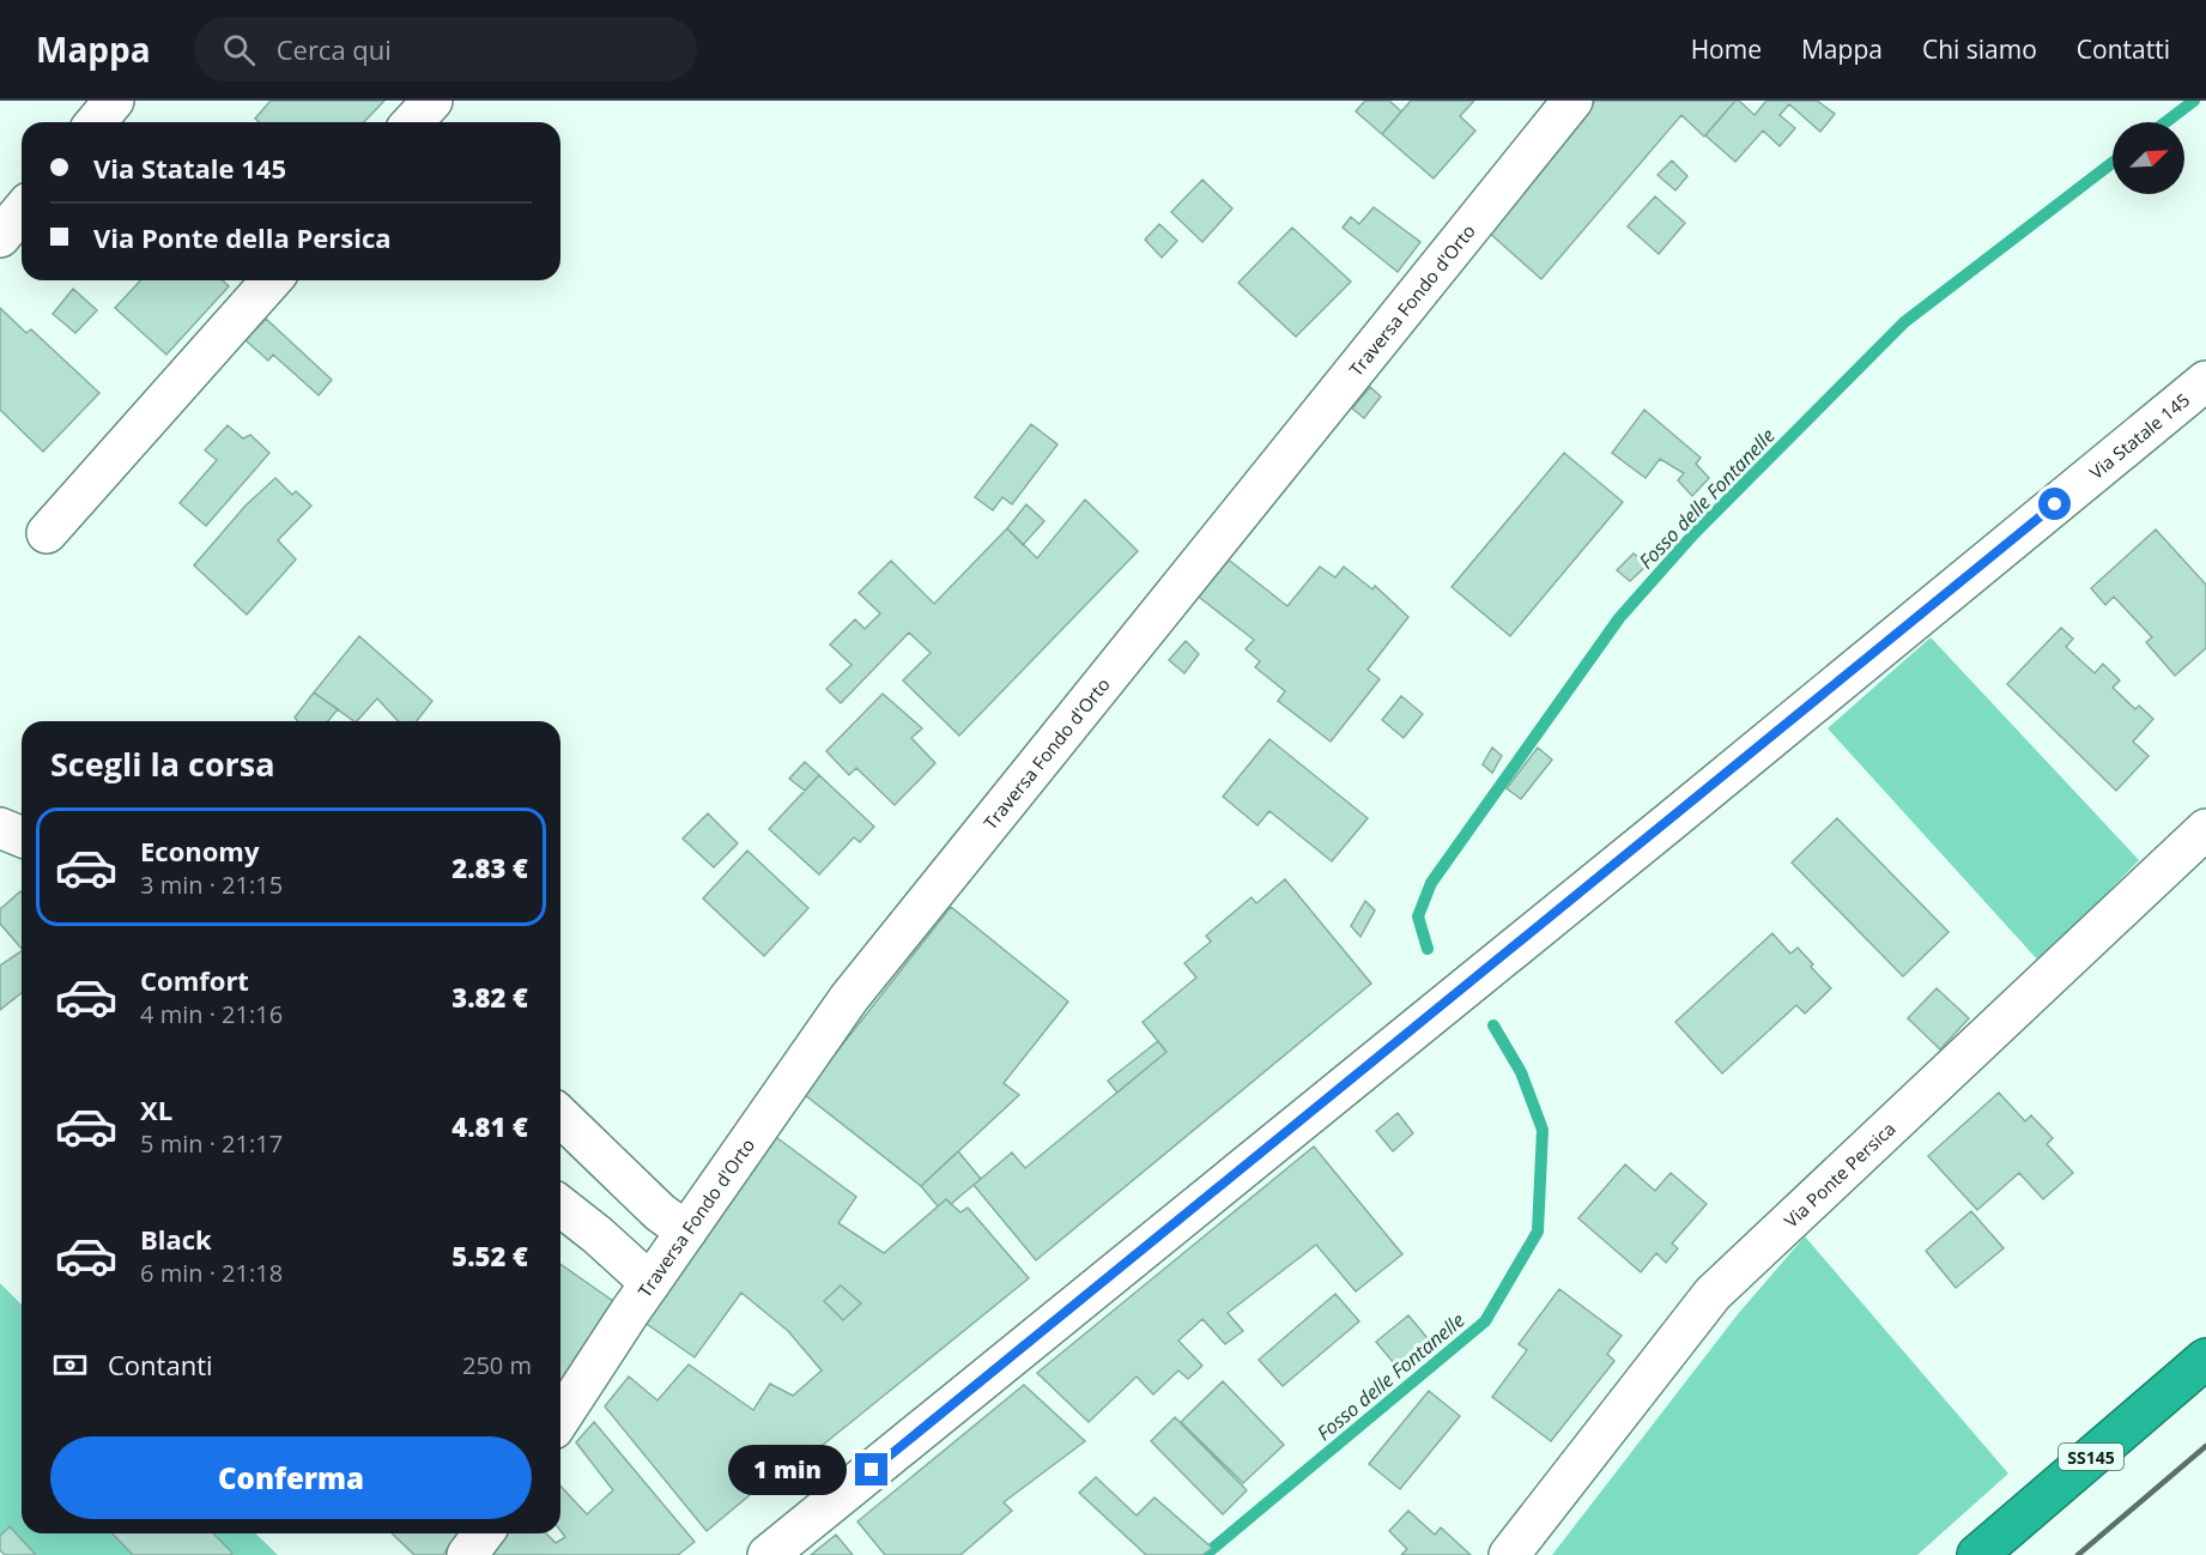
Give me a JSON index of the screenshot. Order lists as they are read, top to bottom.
{
  "streets": {
    "highway": ["SS145"],
    "street": ["Traversa Fondo d'Orto", "Via Statale 145", "Via Ponte Persica"]
  },
  "water": ["Fosso delle Fontanelle"],
  "north": "top right",
  "page": {
    "header": "Mappa",
    "search": "Cerca qui",
    "nav": [
      "Home",
      "Mappa",
      "Chi siamo",
      "Contatti"
    ],
    "banner": ["Via Statale 145", "Via Ponte della Persica"],
    "heading": "Scegli la corsa",
    "list": [
      {
        "name": "Economy",
        "note": "3 min · 21:15",
        "value": "2.83 €"
      },
      {
        "name": "Comfort",
        "note": "4 min · 21:16",
        "value": "3.82 €"
      },
      {
        "name": "XL",
        "note": "5 min · 21:17",
        "value": "4.81 €"
      },
      {
        "name": "Black",
        "note": "6 min · 21:18",
        "value": "5.52 €"
      }
    ],
    "pay": ["Contanti", "250 m"],
    "buttons": "Conferma",
    "bubble": "1 min"
  }
}
